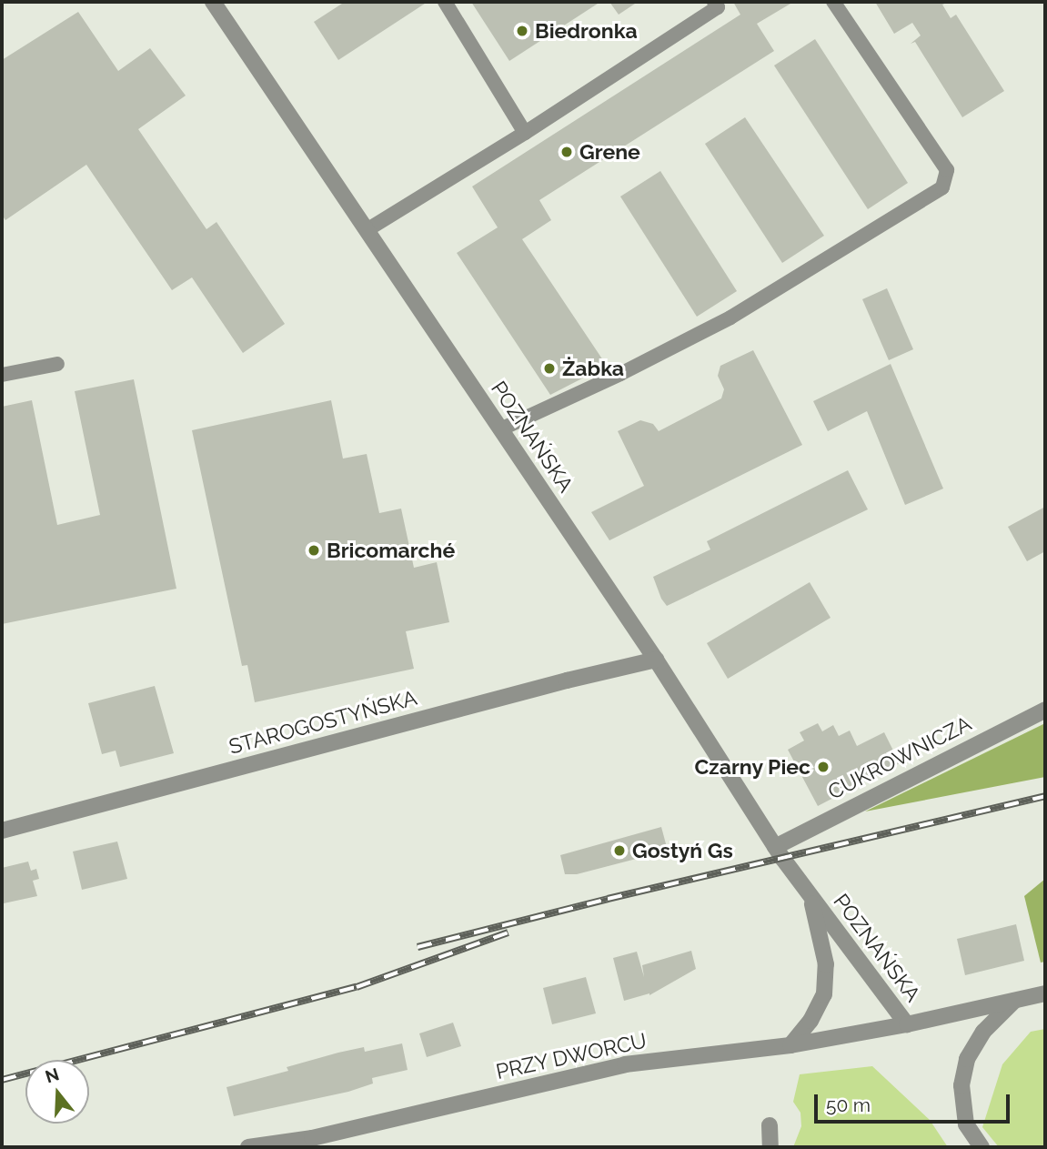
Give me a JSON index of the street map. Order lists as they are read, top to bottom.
{
  "streets": {
    "street": [
      "POZNAŃSKA",
      "STAROGOSTYŃSKA",
      "CUKROWNICZA",
      "PRZY DWORCU"
    ]
  },
  "crossings": [
    ["POZNAŃSKA", "STAROGOSTYŃSKA"],
    ["POZNAŃSKA", "CUKROWNICZA"],
    ["POZNAŃSKA", "PRZY DWORCU"]
  ],
  "places": [
    "Biedronka",
    "Grene",
    "Żabka",
    "Bricomarché",
    "Czarny Piec",
    "Gostyń Gs"
  ],
  "scale_bar": "50 m",
  "north": "top"
}
